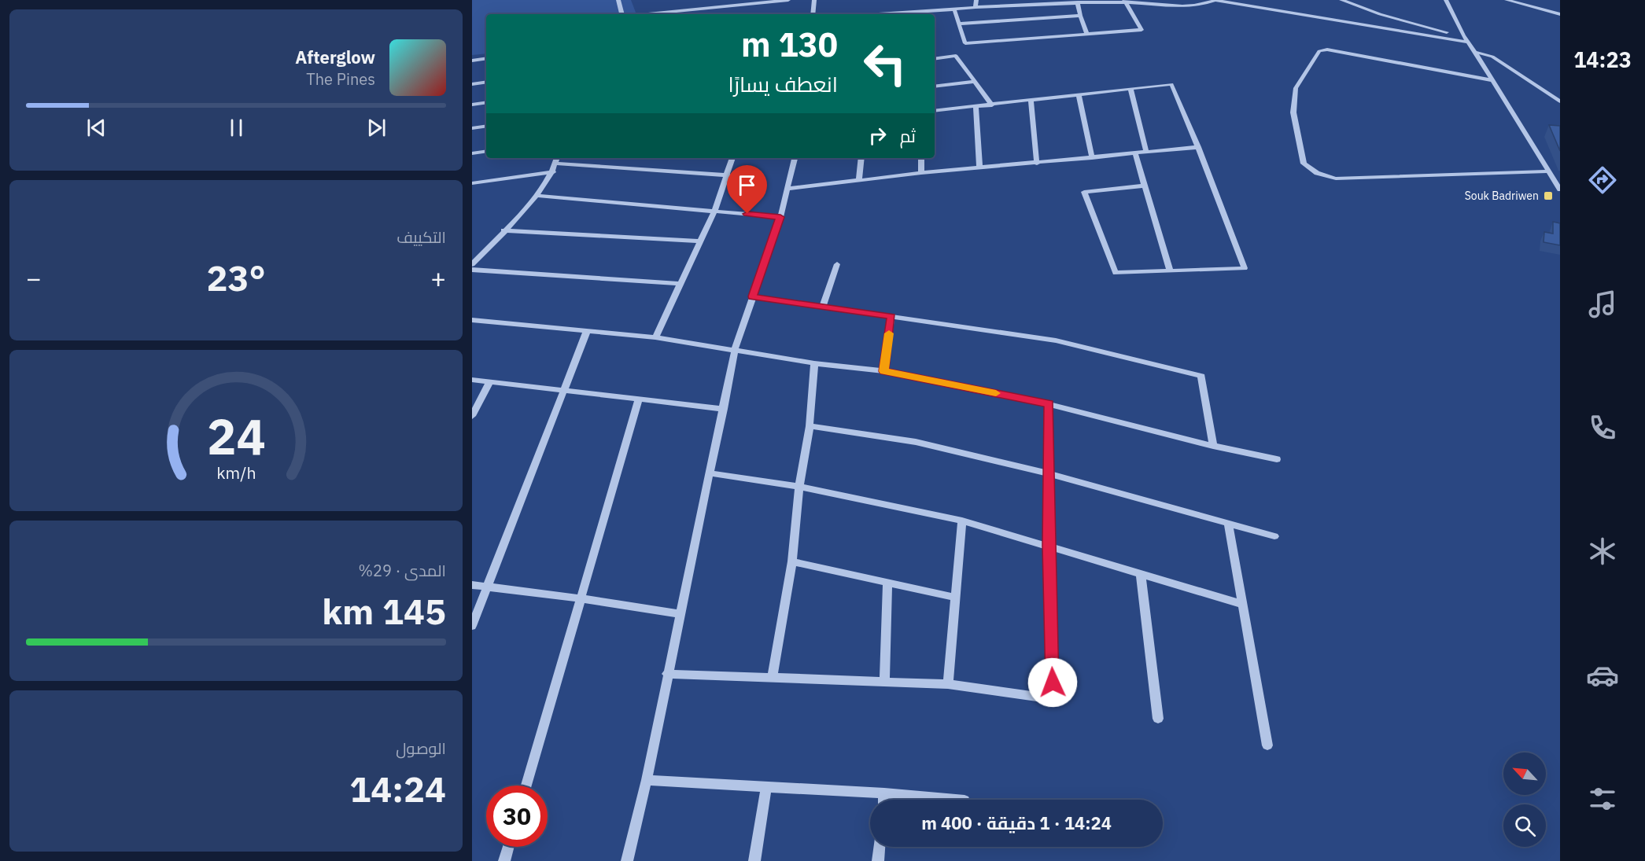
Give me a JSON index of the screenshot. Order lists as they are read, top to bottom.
{
  "places": {
    "transit": ["Souk Badriwen"]
  },
  "north": "top left",
  "page": {
    "tabs": "14:23",
    "turn": ["130 m", "انعطف يسارًا"],
    "song": ["Afterglow", "The Pines"],
    "then": "ثم",
    "tile": [
      "التكييف",
      ["المدى · 29%", "145 km"],
      ["الوصول", "14:24"]
    ],
    "heat": ["−", "23°", "+"],
    "limit": "30",
    "trip": "14:24 · 1 دقيقة · 400 m",
    "gauge": ["24", "km/h"]
  }
}
